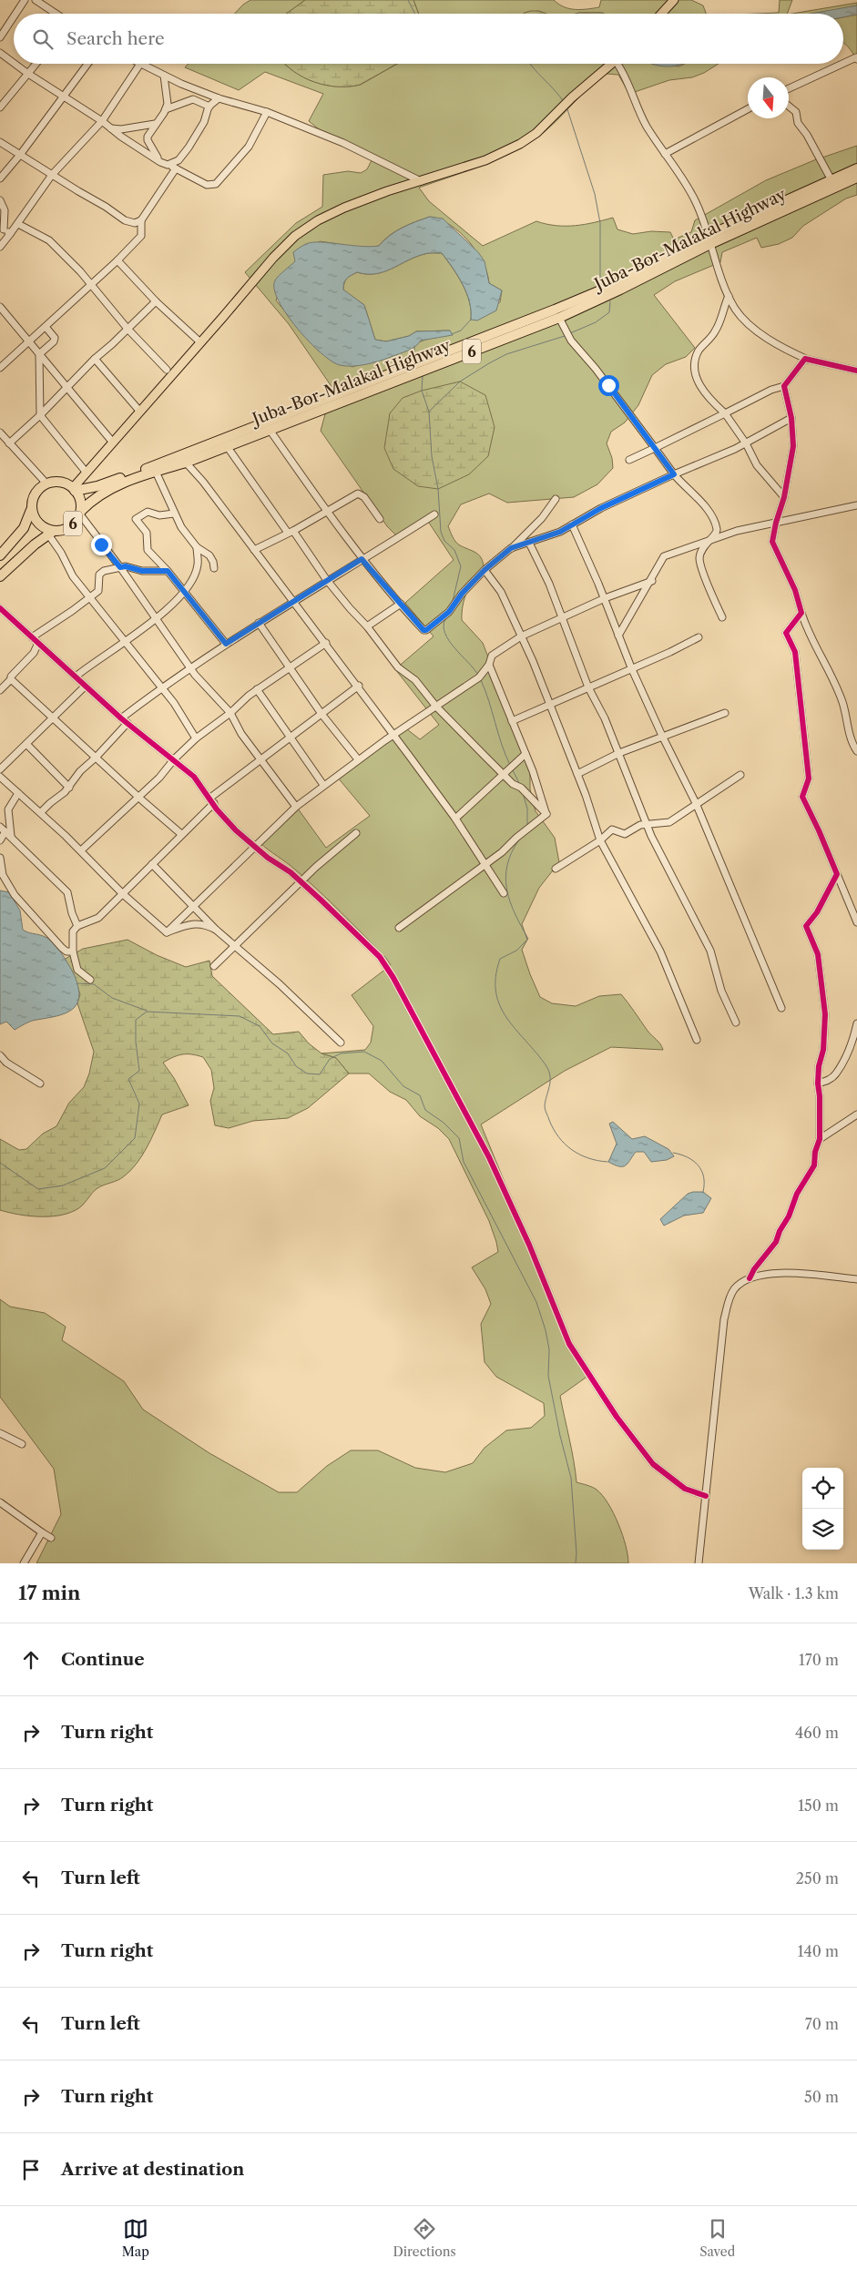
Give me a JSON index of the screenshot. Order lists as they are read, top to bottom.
{
  "streets": {
    "highway": ["Juba-Bor-Malakal Highway", "6"]
  },
  "crossings": [
    ["Juba-Bor-Malakal Highway", "6"]
  ],
  "north": "bottom",
  "page": {
    "search": "Search here",
    "heading": ["17 min", "Walk · 1.3 km"],
    "list": [
      ["Continue", "170 m"],
      ["Turn right", "460 m"],
      ["Turn right", "150 m"],
      ["Turn left", "250 m"],
      ["Turn right", "140 m"],
      ["Turn left", "70 m"],
      ["Turn right", "50 m"],
      "Arrive at destination"
    ],
    "nav": ["Map", "Directions", "Saved"]
  }
}
